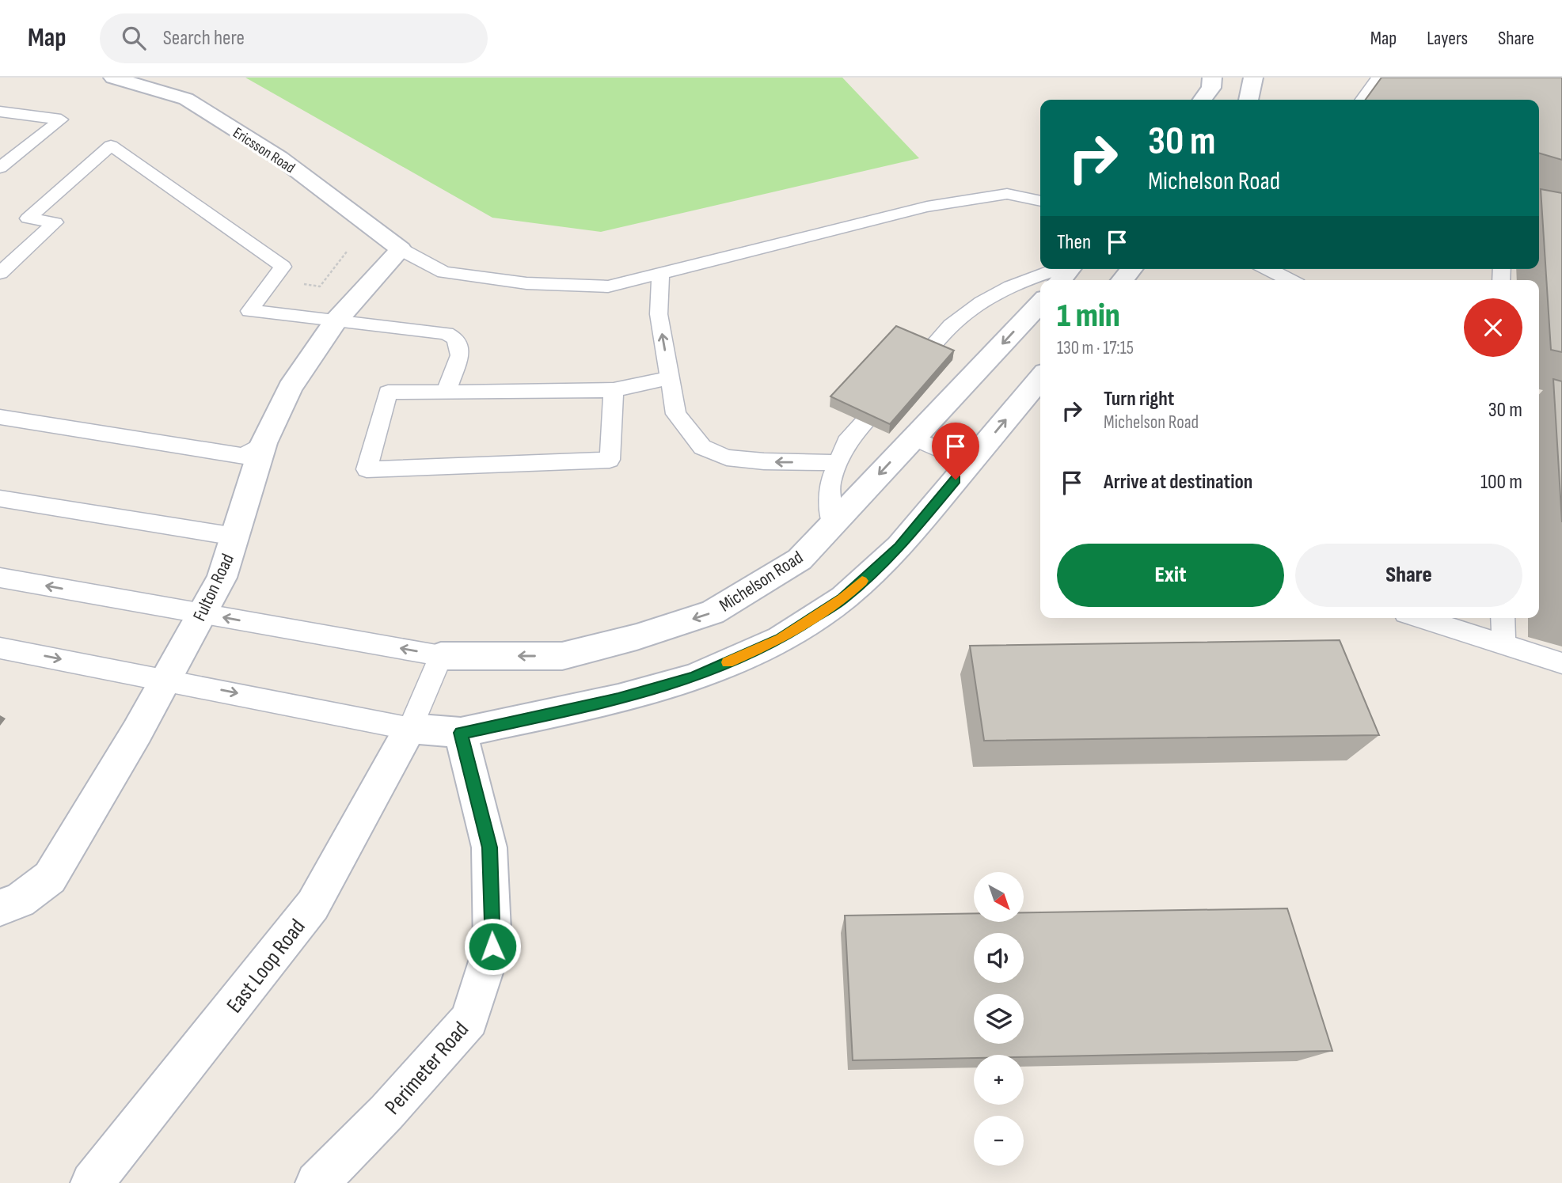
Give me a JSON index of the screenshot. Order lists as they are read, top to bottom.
{
  "streets": {
    "street": [
      "Ericsson Road",
      "Michelson Road",
      "Fulton Road",
      "East Loop Road",
      "Perimeter Road"
    ]
  },
  "crossings": [
    ["Ericsson Road", "Fulton Road"]
  ],
  "north": "bottom right",
  "page": {
    "header": "Map",
    "search": "Search here",
    "nav": ["Map", "Layers", "Share"],
    "turn": ["30 m", "Michelson Road"],
    "then": "Then",
    "heading": ["1 min", "130 m · 17:15"],
    "list": [
      {
        "name": "Turn right",
        "note": "Michelson Road",
        "value": "30 m"
      },
      {
        "name": "Arrive at destination",
        "value": "100 m"
      }
    ],
    "buttons": ["Exit", "Share"],
    "map_buttons": ["+", "−"]
  }
}
